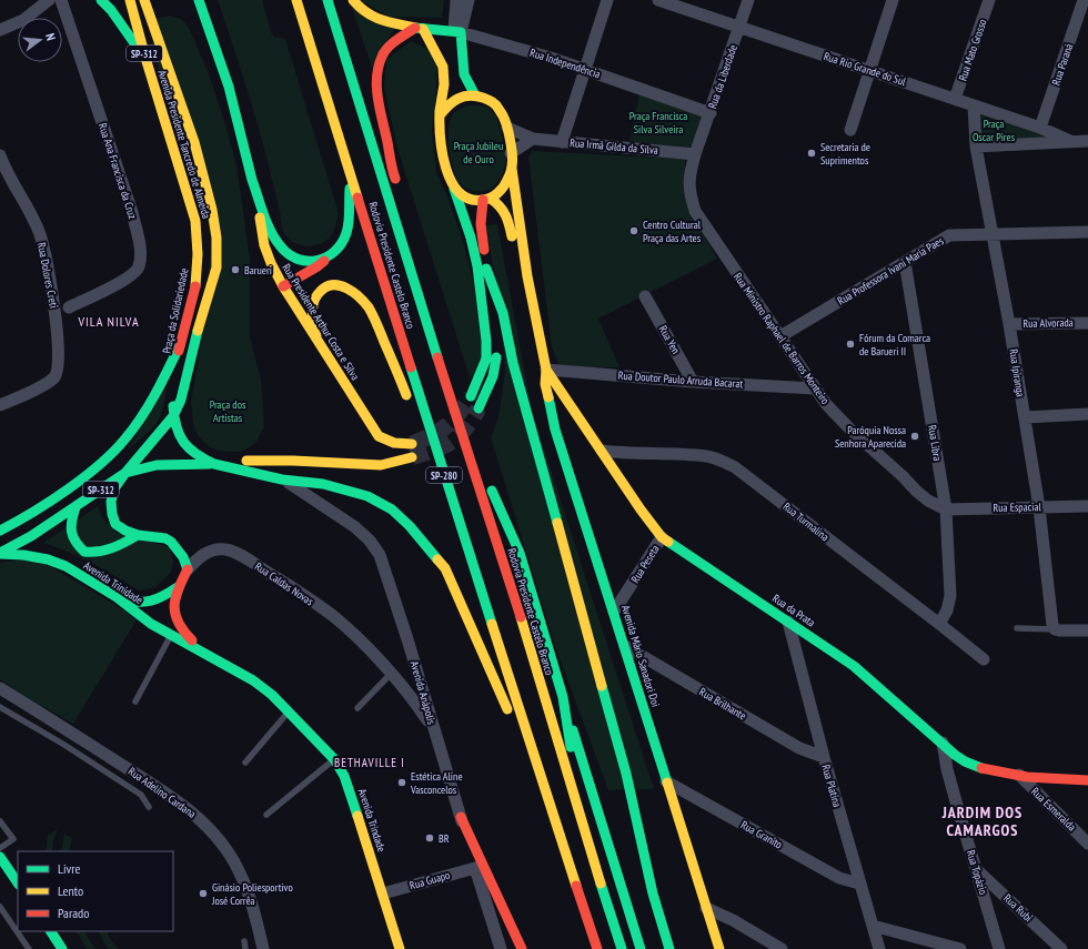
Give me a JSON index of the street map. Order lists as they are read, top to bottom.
{
  "streets": {
    "main road": [
      "SP-312",
      "Rua Independência",
      "Avenida Presidente Tancredo de Almeida",
      "Rodovia Presidente Castelo Branco",
      "Praça da Solidariedade",
      "Rua Presidente Arthur Costa e Silva",
      "SP-280",
      "Avenida Trinidade",
      "Rua Caldas Novas",
      "Rua da Prata",
      "Avenida Mário Sanadori Doi",
      "Avenida Trindade"
    ],
    "street": [
      "Rua Mato Grosso",
      "Rua Paraná",
      "Rua Rio Grande do Sul",
      "Rua da Liberdade",
      "Rua Irmã Gilda da Silva",
      "Rua Ana Francisca da Cruz",
      "Rua Professora Ivani Maria Paes",
      "Rua Dolores Creti",
      "Rua Alvorada",
      "Rua Ministro Raphael de Barros Monteiro",
      "Rua Yen",
      "Rua Ipiranga",
      "Rua Doutor Paulo Arruda Bacarat",
      "Rua Libra",
      "Rua Espacial",
      "Rua Turmalina",
      "Rua Peseta",
      "Avenida Anápolis",
      "Rua Brilhante",
      "Rua Platina",
      "Rua Adelino Cardana",
      "Rua Esmeralda",
      "Rua Granito",
      "Rua Topázio",
      "Rua Guapo",
      "Rua Rubi"
    ]
  },
  "crossings": [
    ["Rua Mato Grosso", "Rua Rio Grande do Sul"],
    ["SP-312", "Praça da Solidariedade"],
    ["SP-312", "Avenida Trinidade"],
    ["Rua Independência", "Rua da Liberdade"],
    ["Rua Paraná", "Rua Rio Grande do Sul"],
    ["Rua Rio Grande do Sul", "Rua da Liberdade"],
    ["Rua Rio Grande do Sul", "Rua Ipiranga"],
    ["Rua da Liberdade", "Rua Irmã Gilda da Silva"],
    ["Rua da Liberdade", "Rua Ministro Raphael de Barros Monteiro"],
    ["Avenida Presidente Tancredo de Almeida", "Praça da Solidariedade"],
    ["Rua Irmã Gilda da Silva", "Rua Ministro Raphael de Barros Monteiro"],
    ["Rua Professora Ivani Maria Paes", "Rua Ministro Raphael de Barros Monteiro"],
    ["Rua Professora Ivani Maria Paes", "Rua Ipiranga"],
    ["Rua Professora Ivani Maria Paes", "Rua Libra"],
    ["Rua Alvorada", "Rua Ipiranga"],
    ["Rua Ministro Raphael de Barros Monteiro", "Rua Doutor Paulo Arruda Bacarat"],
    ["Rua Ministro Raphael de Barros Monteiro", "Rua Libra"],
    ["Rua Ministro Raphael de Barros Monteiro", "Rua Espacial"],
    ["Rua Yen", "Rua Doutor Paulo Arruda Bacarat"],
    ["Rua Ipiranga", "Rua Espacial"],
    ["Rua Doutor Paulo Arruda Bacarat", "Rua da Prata"],
    ["Rua Doutor Paulo Arruda Bacarat", "Avenida Mário Sanadori Doi"],
    ["Rua Libra", "Rua Espacial"],
    ["Rua Libra", "Rua Turmalina"],
    ["Rua Turmalina", "Rua da Prata"],
    ["Rua Peseta", "Rua da Prata"],
    ["Rua Peseta", "Avenida Mário Sanadori Doi"],
    ["Avenida Trinidade", "Rua Caldas Novas"],
    ["Avenida Trinidade", "Avenida Trindade"],
    ["Rua Caldas Novas", "Avenida Anápolis"],
    ["Rua Caldas Novas", "Avenida Trindade"],
    ["Rua da Prata", "Avenida Mário Sanadori Doi"],
    ["Rua da Prata", "Rua Platina"],
    ["Rua da Prata", "Rua Esmeralda"],
    ["Rua da Prata", "Rua Topázio"],
    ["Avenida Mário Sanadori Doi", "Rua Brilhante"],
    ["Avenida Mário Sanadori Doi", "Rua Granito"],
    ["Avenida Anápolis", "Rua Guapo"],
    ["Rua Brilhante", "Rua Platina"],
    ["Rua Platina", "Rua Granito"],
    ["Avenida Trindade", "Rua Guapo"],
    ["Rua Topázio", "Rua Rubi"]
  ],
  "districts": ["VILA NILVA", "BETHAVILLE I", "JARDIM DOS CAMARGOS"],
  "parks": [
    "Praça Francisca Silva Silveira",
    "Praça Oscar Pires",
    "Praça Jubileu de Ouro",
    "Praça dos Artistas"
  ],
  "places": [
    "Secretaria de Suprimentos",
    "Centro Cultural Praça das Artes",
    "Barueri",
    "Fórum da Comarca de Barueri II",
    "Paróquia Nossa Senhora Aparecida",
    "Estética Aline Vasconcelos",
    "BR",
    "Ginásio Poliesportivo José Corrêa"
  ],
  "legend": ["Livre", "Lento", "Parado"],
  "north": "right"
}
